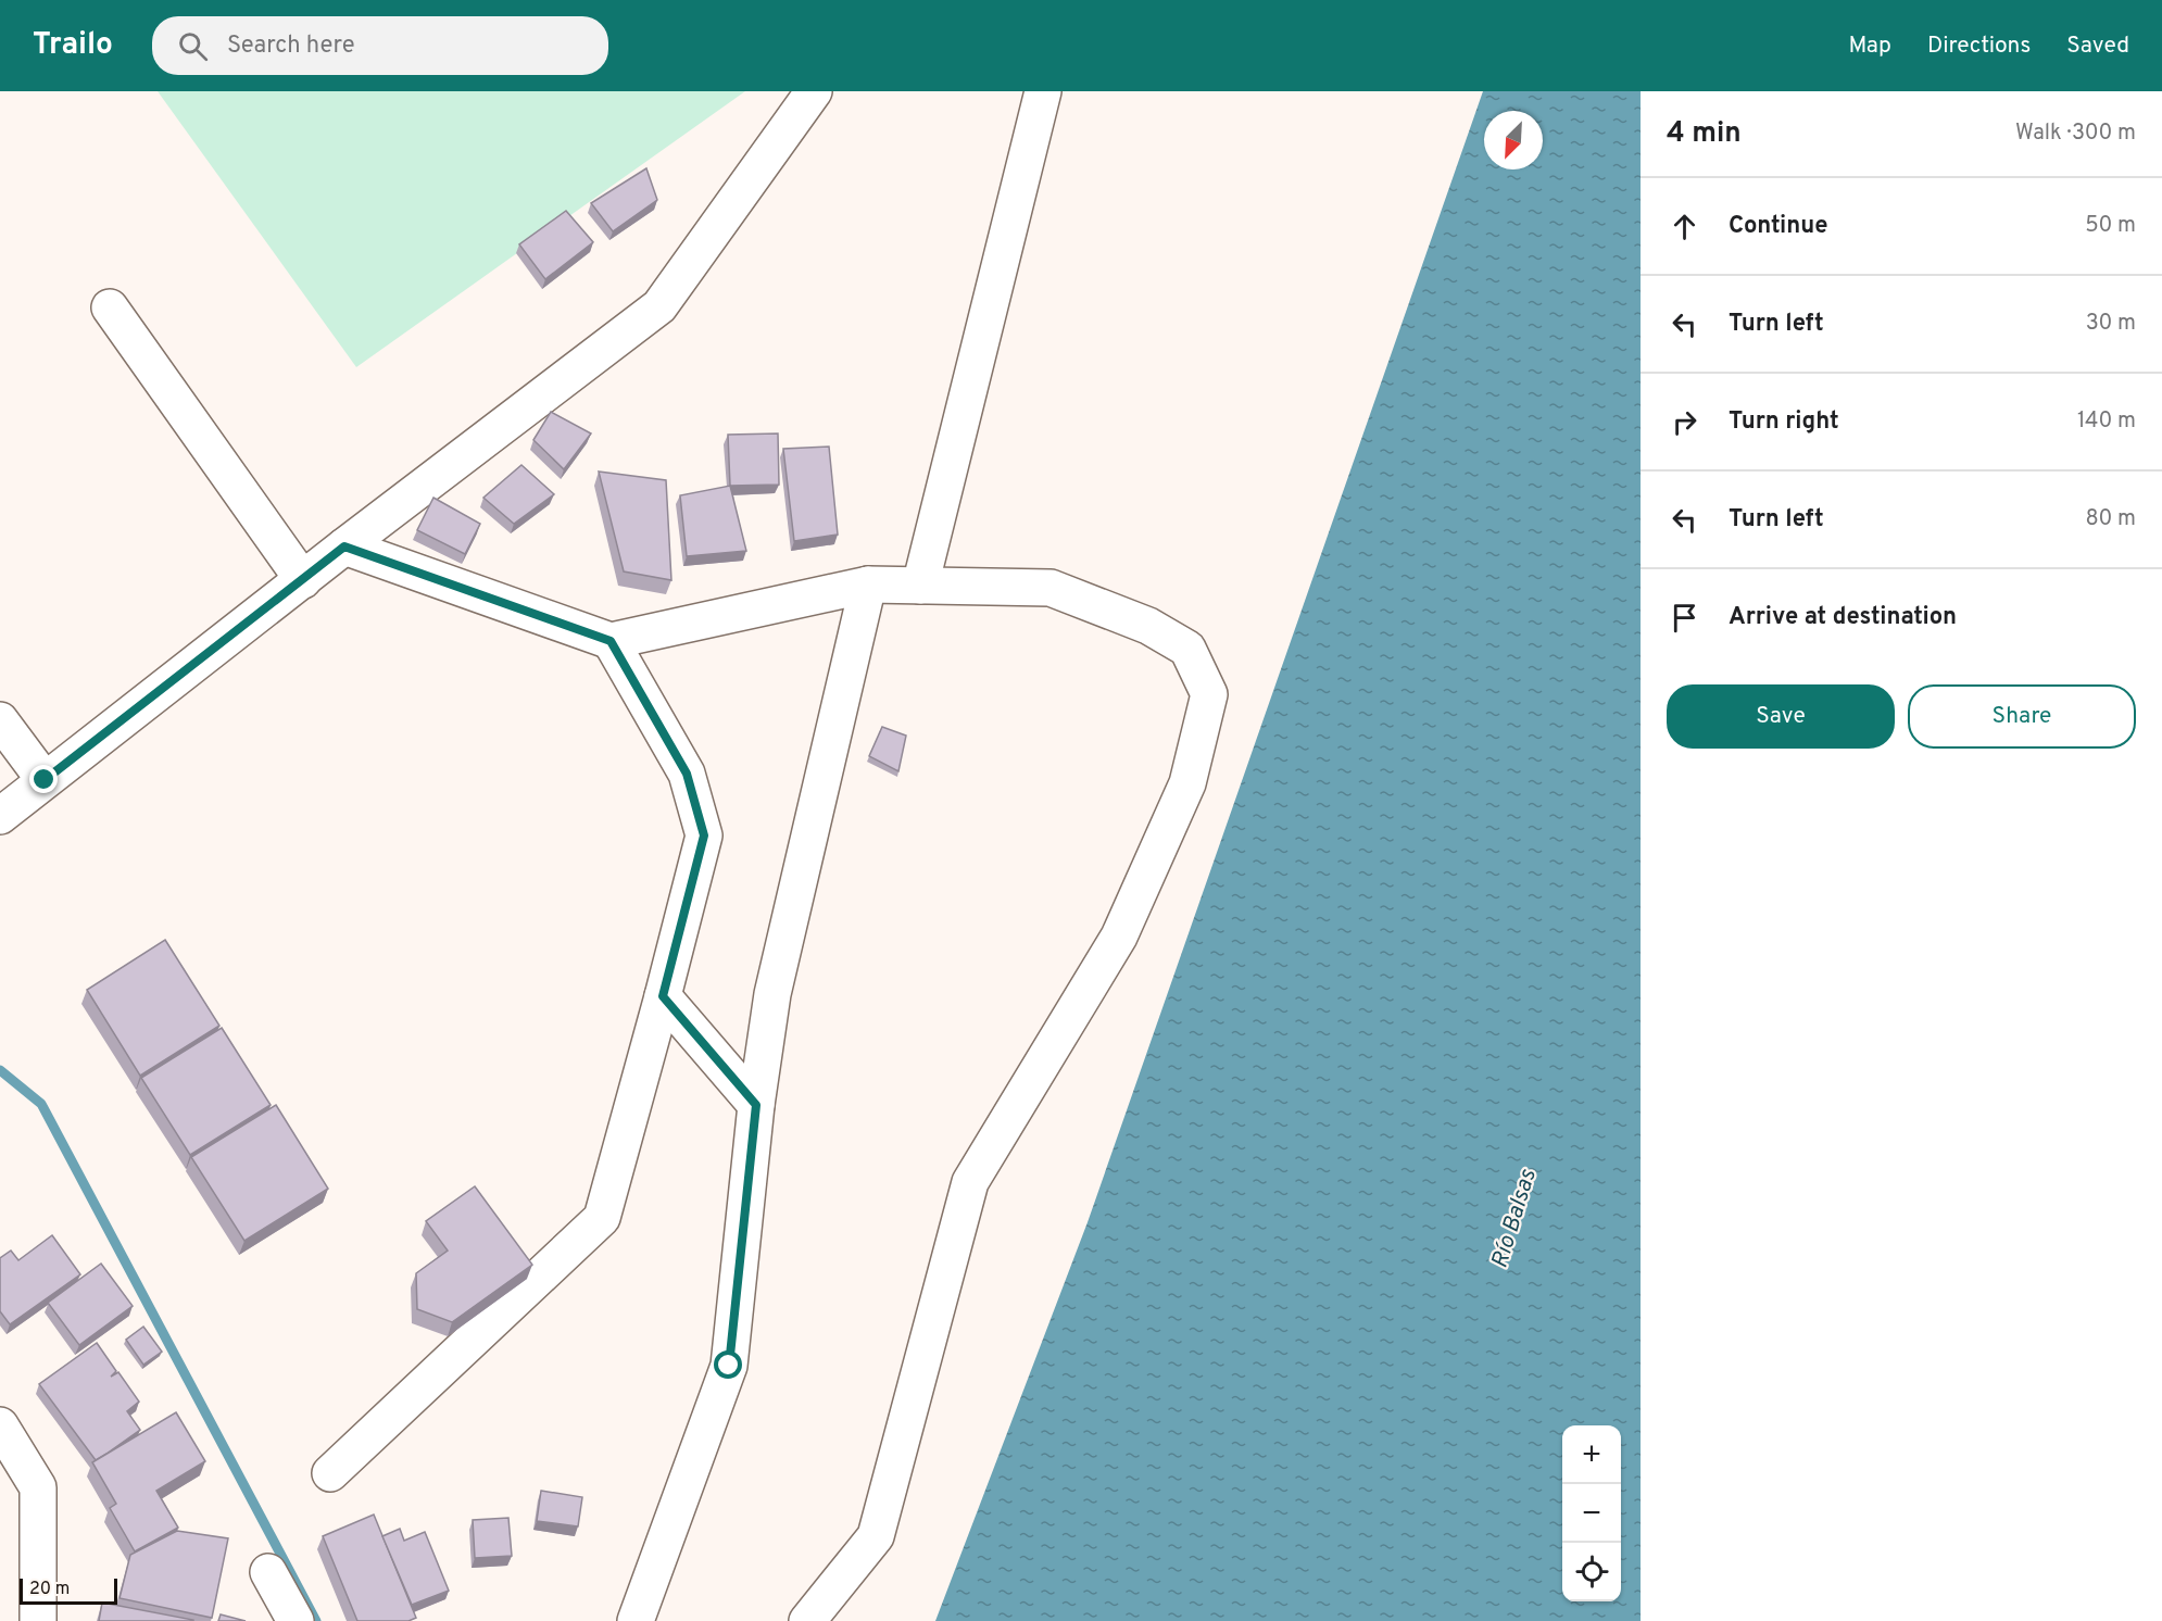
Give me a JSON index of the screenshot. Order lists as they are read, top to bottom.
{
  "water": ["Río Balsas"],
  "scale_bar": "20 m",
  "north": "bottom left",
  "page": {
    "header": "Trailo",
    "search": "Search here",
    "nav": ["Map", "Directions", "Saved"],
    "heading": ["4 min", "Walk · 300 m"],
    "list": [
      ["Continue", "50 m"],
      ["Turn left", "30 m"],
      ["Turn right", "140 m"],
      ["Turn left", "80 m"],
      "Arrive at destination"
    ],
    "buttons": ["Save", "Share"],
    "map_buttons": ["+", "−"],
    "scale": "20 m"
  }
}
